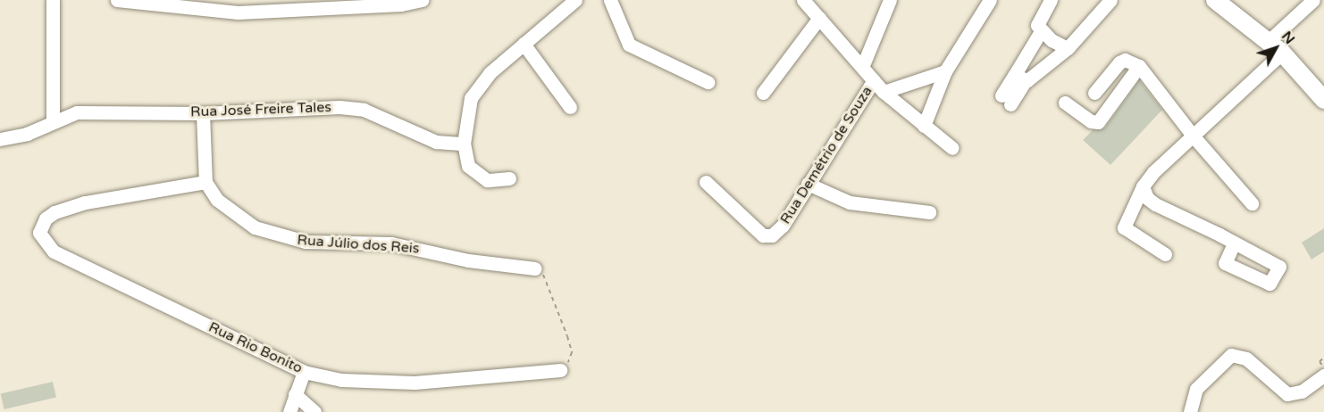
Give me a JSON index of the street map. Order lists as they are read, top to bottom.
{
  "streets": {
    "street": [
      "Rua José Freire Tales",
      "Rua Demétrio de Souza",
      "Rua Júlio dos Reis",
      "Rua Rio Bonito"
    ]
  },
  "crossings": [
    ["Rua Júlio dos Reis", "Rua Rio Bonito"]
  ],
  "north": "top right"
}
